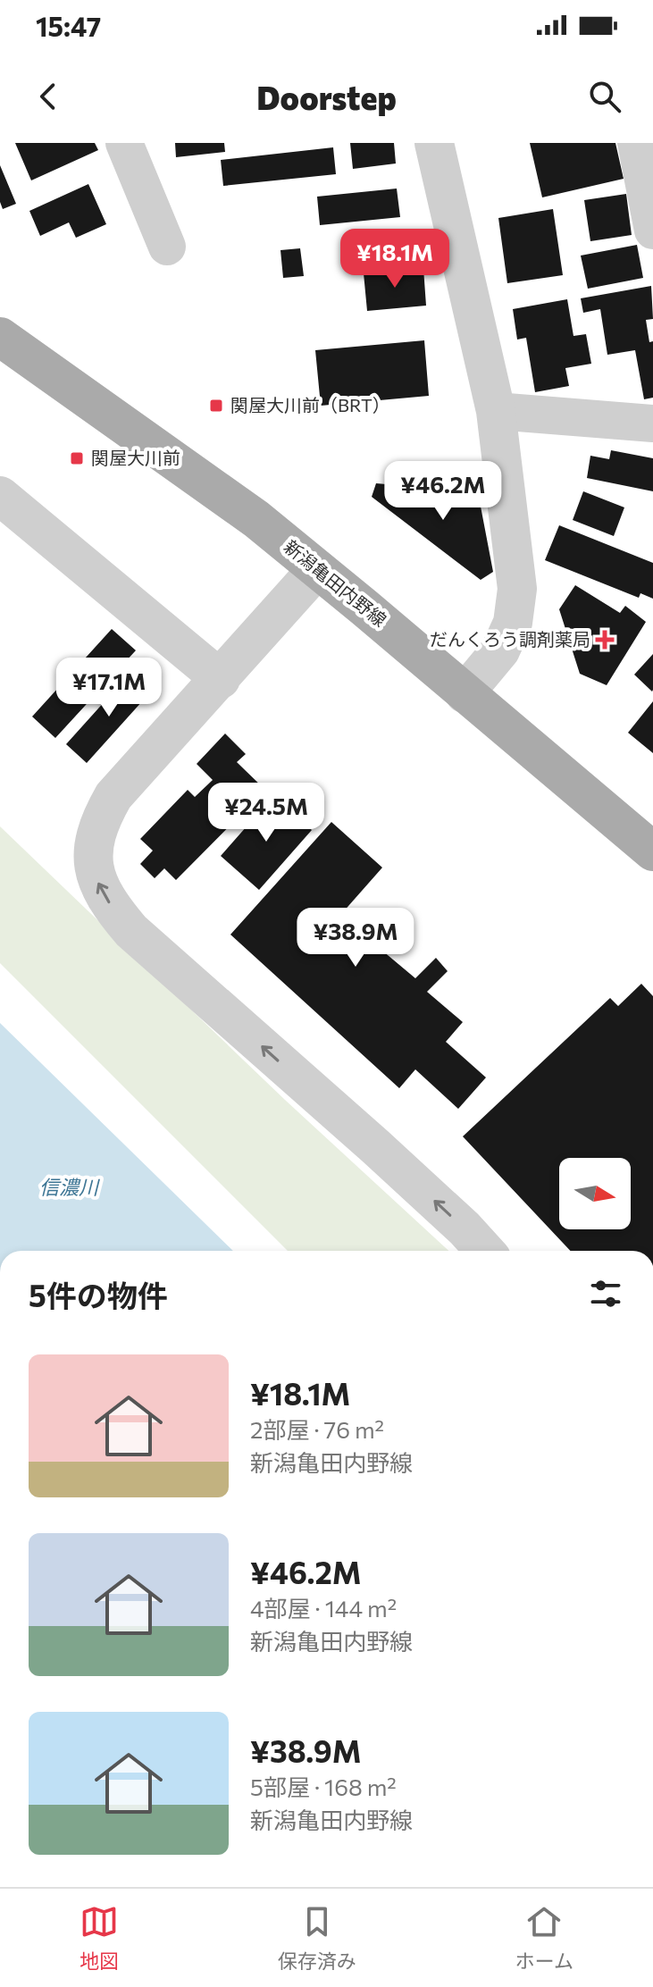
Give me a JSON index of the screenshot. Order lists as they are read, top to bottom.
{
  "streets": {
    "main road": ["新潟亀田内野線"]
  },
  "water": ["信濃川"],
  "places": {
    "transit": ["関屋大川前（BRT）", "関屋大川前"],
    "health": ["だんくろう調剤薬局"]
  },
  "north": "right",
  "page": {
    "status": "15:47",
    "header": "Doorstep",
    "price": [
      "¥18.1M",
      "¥46.2M",
      "¥17.1M",
      "¥24.5M",
      "¥38.9M"
    ],
    "heading": "5件の物件",
    "list": [
      {
        "name": "¥18.1M",
        "note": "2部屋 · 76 m² · 新潟亀田内野線"
      },
      {
        "name": "¥46.2M",
        "note": "4部屋 · 144 m² · 新潟亀田内野線"
      },
      {
        "name": "¥38.9M",
        "note": "5部屋 · 168 m² · 新潟亀田内野線"
      }
    ],
    "tabs": ["地図", "保存済み", "ホーム"]
  }
}
